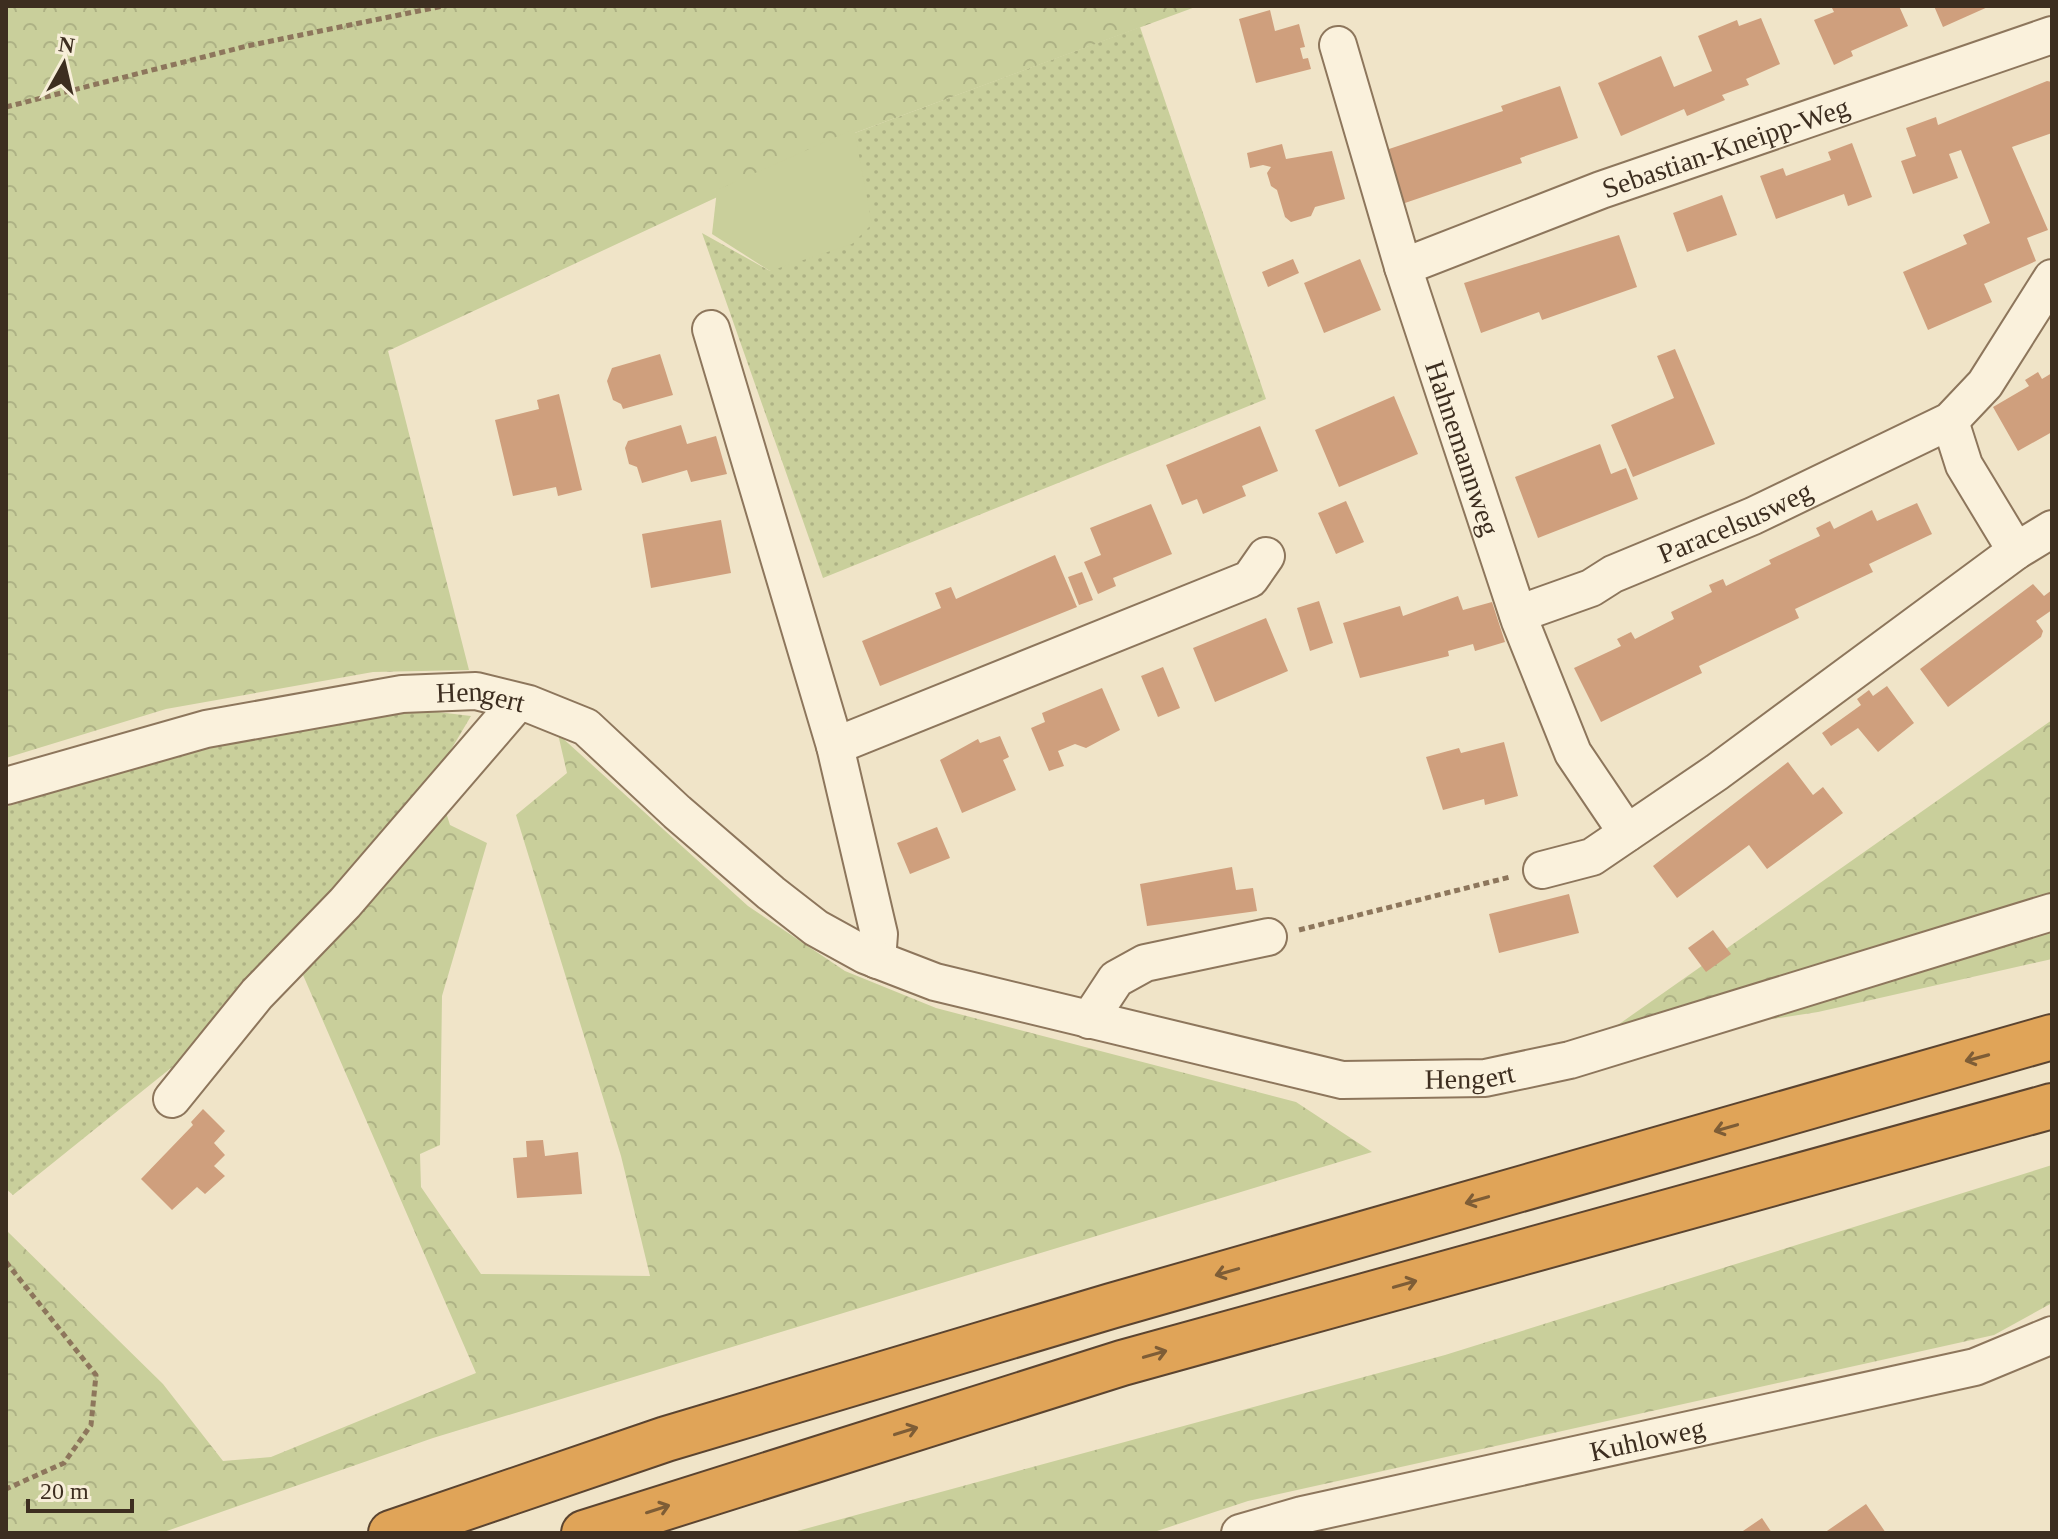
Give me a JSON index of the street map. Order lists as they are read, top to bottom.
{
  "streets": {
    "street": [
      "Sebastian-Kneipp-Weg",
      "Hahnemannweg",
      "Paracelsusweg",
      "Hengert",
      "Kuhloweg"
    ]
  },
  "crossings": [
    ["Sebastian-Kneipp-Weg", "Hahnemannweg"],
    ["Hahnemannweg", "Paracelsusweg"]
  ],
  "scale_bar": "20 m",
  "north": "top"
}
